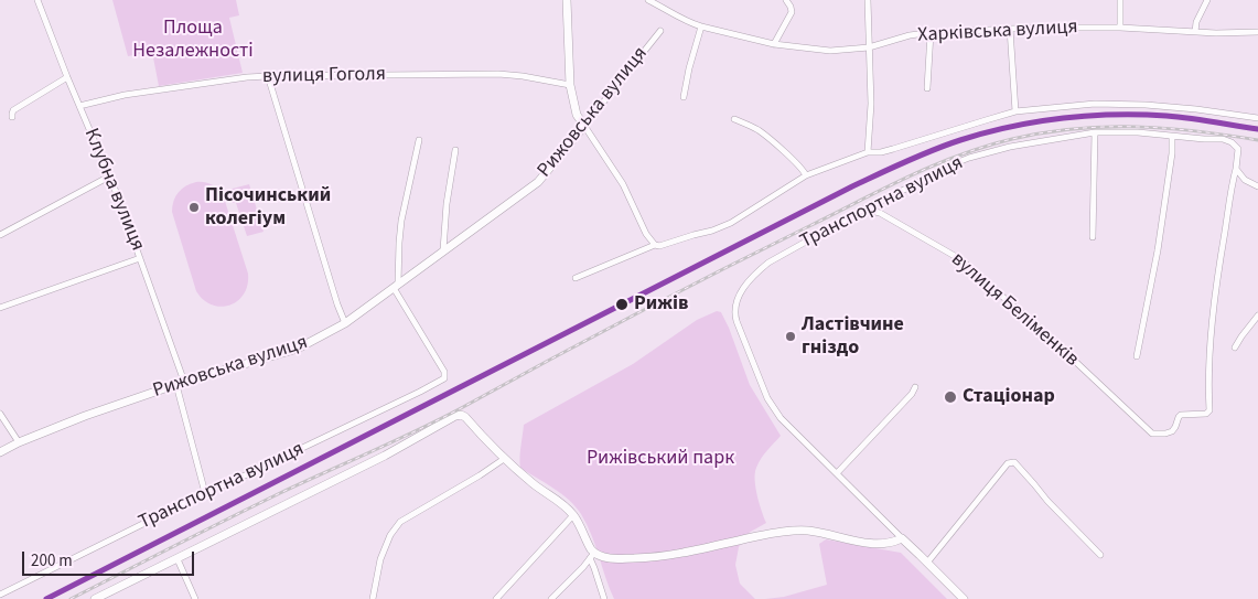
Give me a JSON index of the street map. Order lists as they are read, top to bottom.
{
  "streets": {
    "street": [
      "Харківська вулиця",
      "вулиця Гоголя",
      "Рижовська вулиця",
      "Клубна вулиця",
      "Транспортна вулиця",
      "вулиця Беліменків"
    ]
  },
  "crossings": [
    ["вулиця Гоголя", "Клубна вулиця"],
    ["Рижовська вулиця", "Клубна вулиця"],
    ["Рижовська вулиця", "Транспортна вулиця"],
    ["Клубна вулиця", "Транспортна вулиця"],
    ["Транспортна вулиця", "вулиця Беліменків"]
  ],
  "parks": ["Площа Незалежності", "Рижівський парк"],
  "places": [
    "Пісочинський колегіум",
    "Рижів",
    "Ластівчине гніздо",
    "Стаціонар"
  ],
  "scale_bar": "200 m"
}
